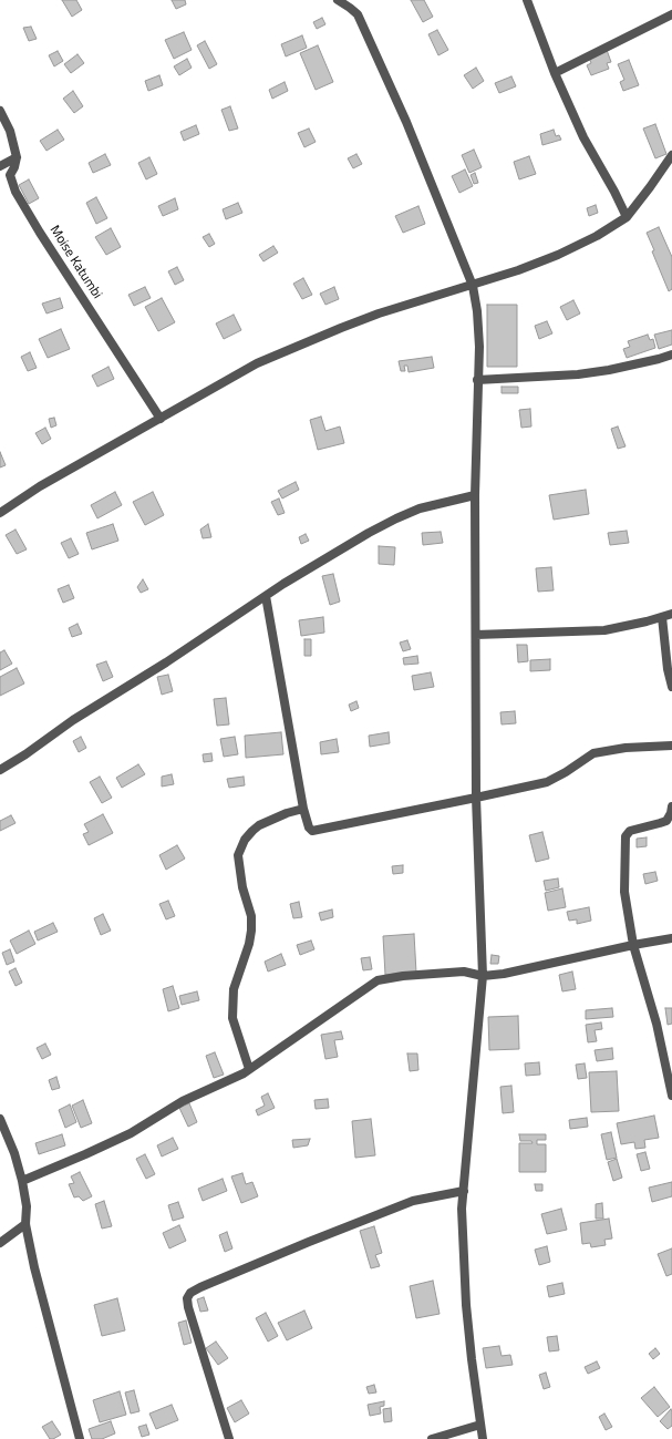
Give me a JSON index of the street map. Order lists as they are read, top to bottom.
{
  "streets": {
    "street": ["Moise Katumbi"]
  }
}
